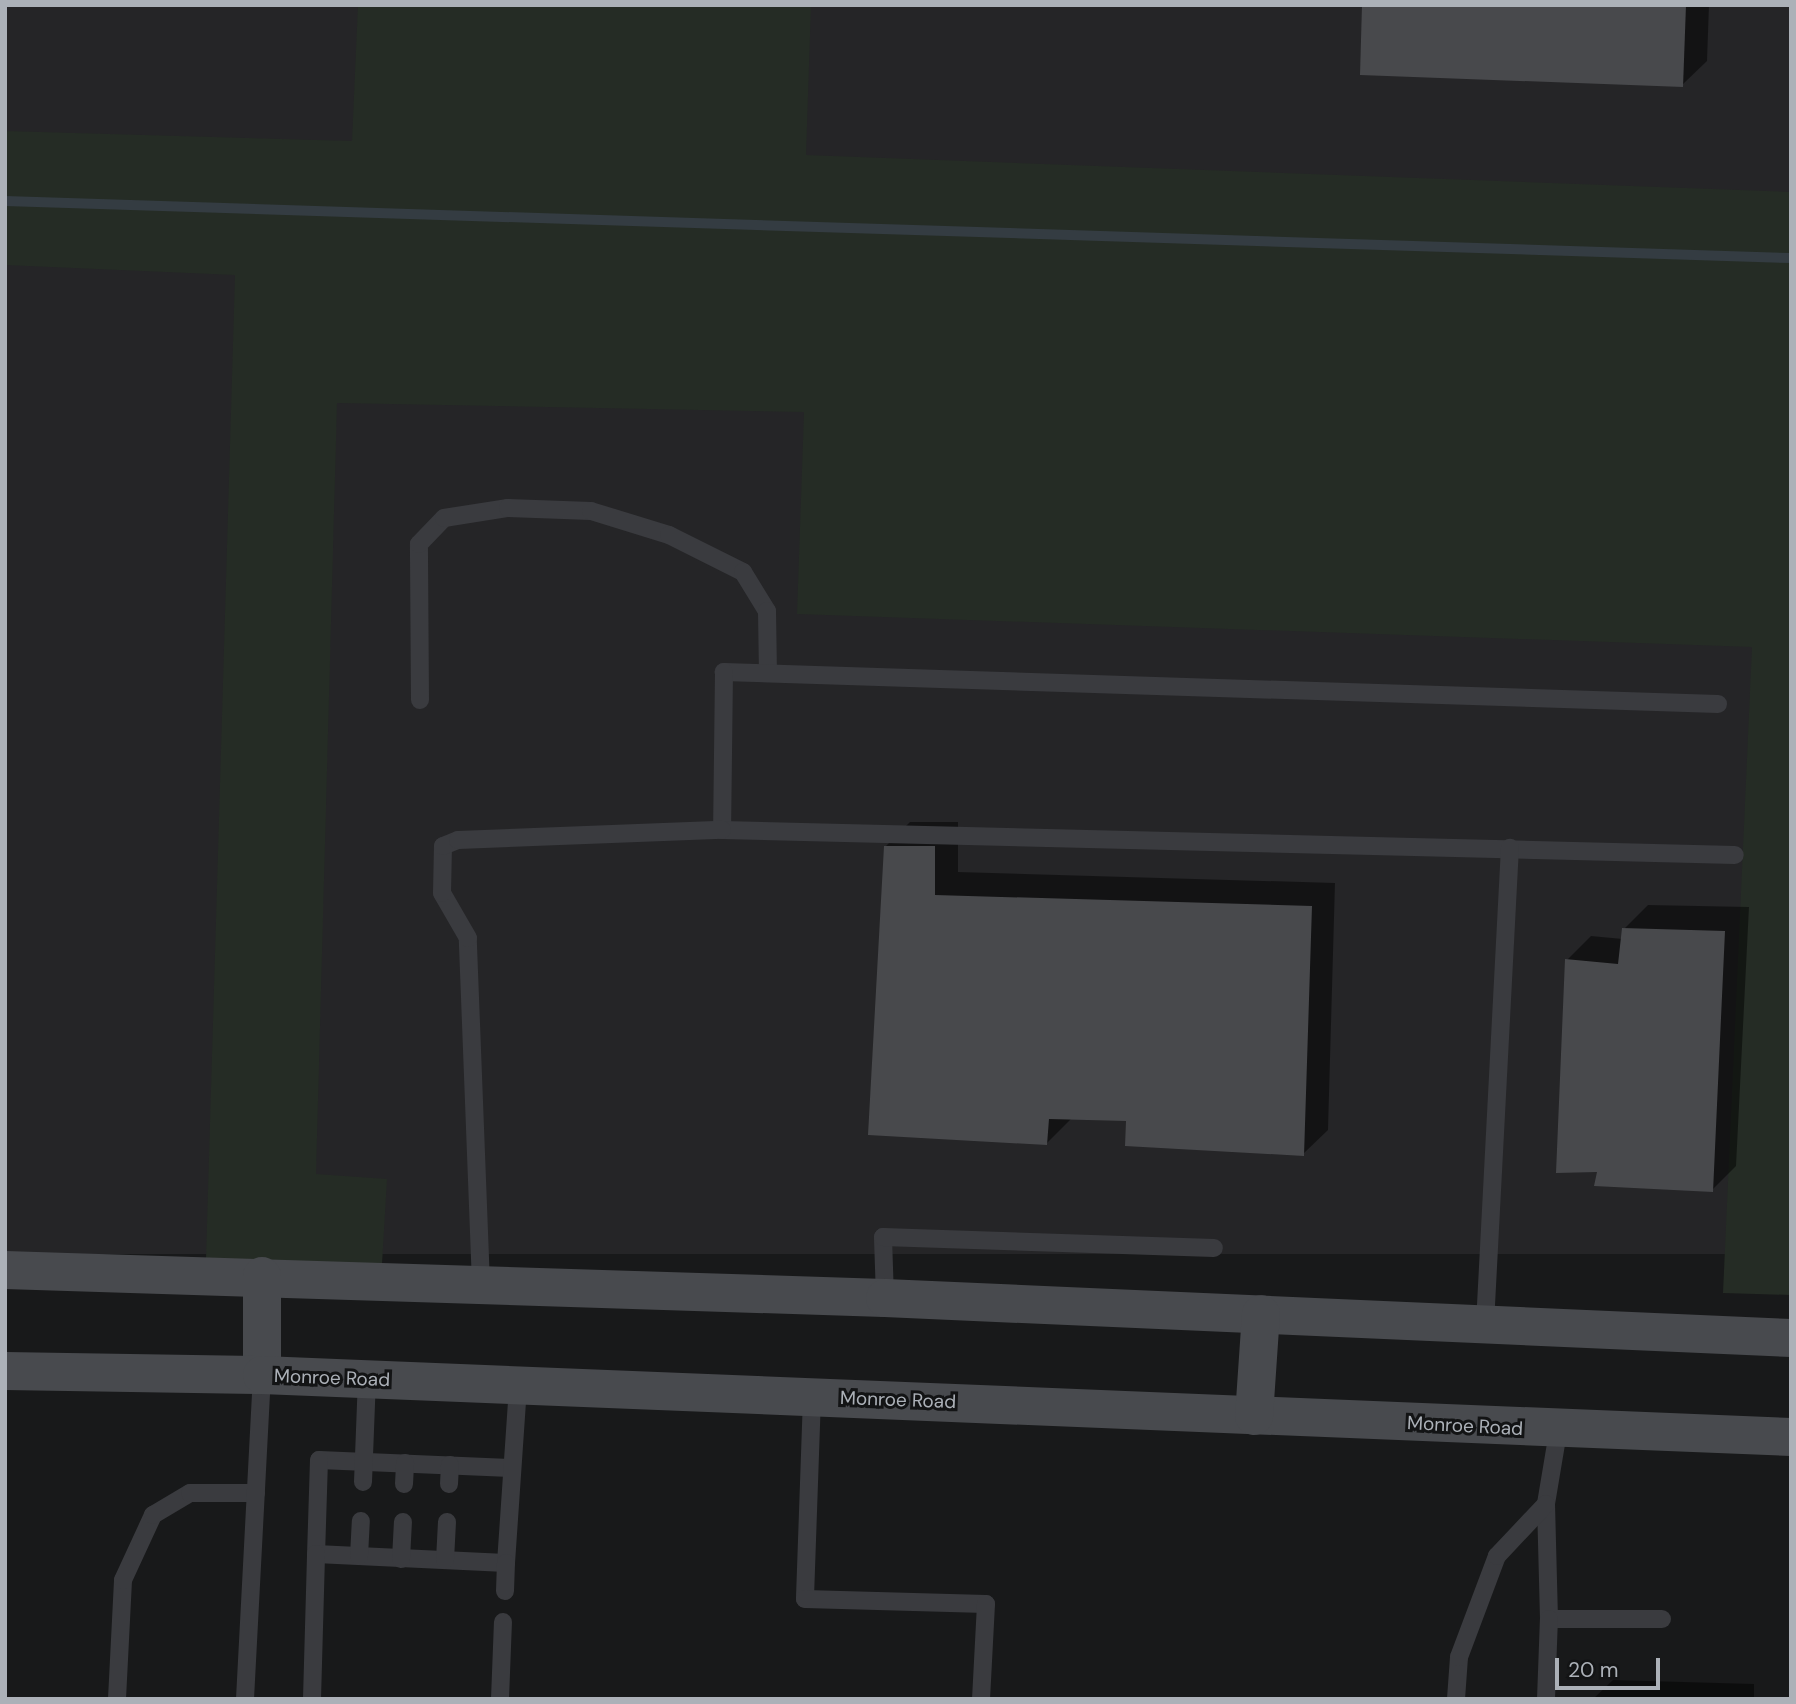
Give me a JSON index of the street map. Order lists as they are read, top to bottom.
{
  "streets": {
    "main road": ["Monroe Road"]
  },
  "scale_bar": "20 m"
}
